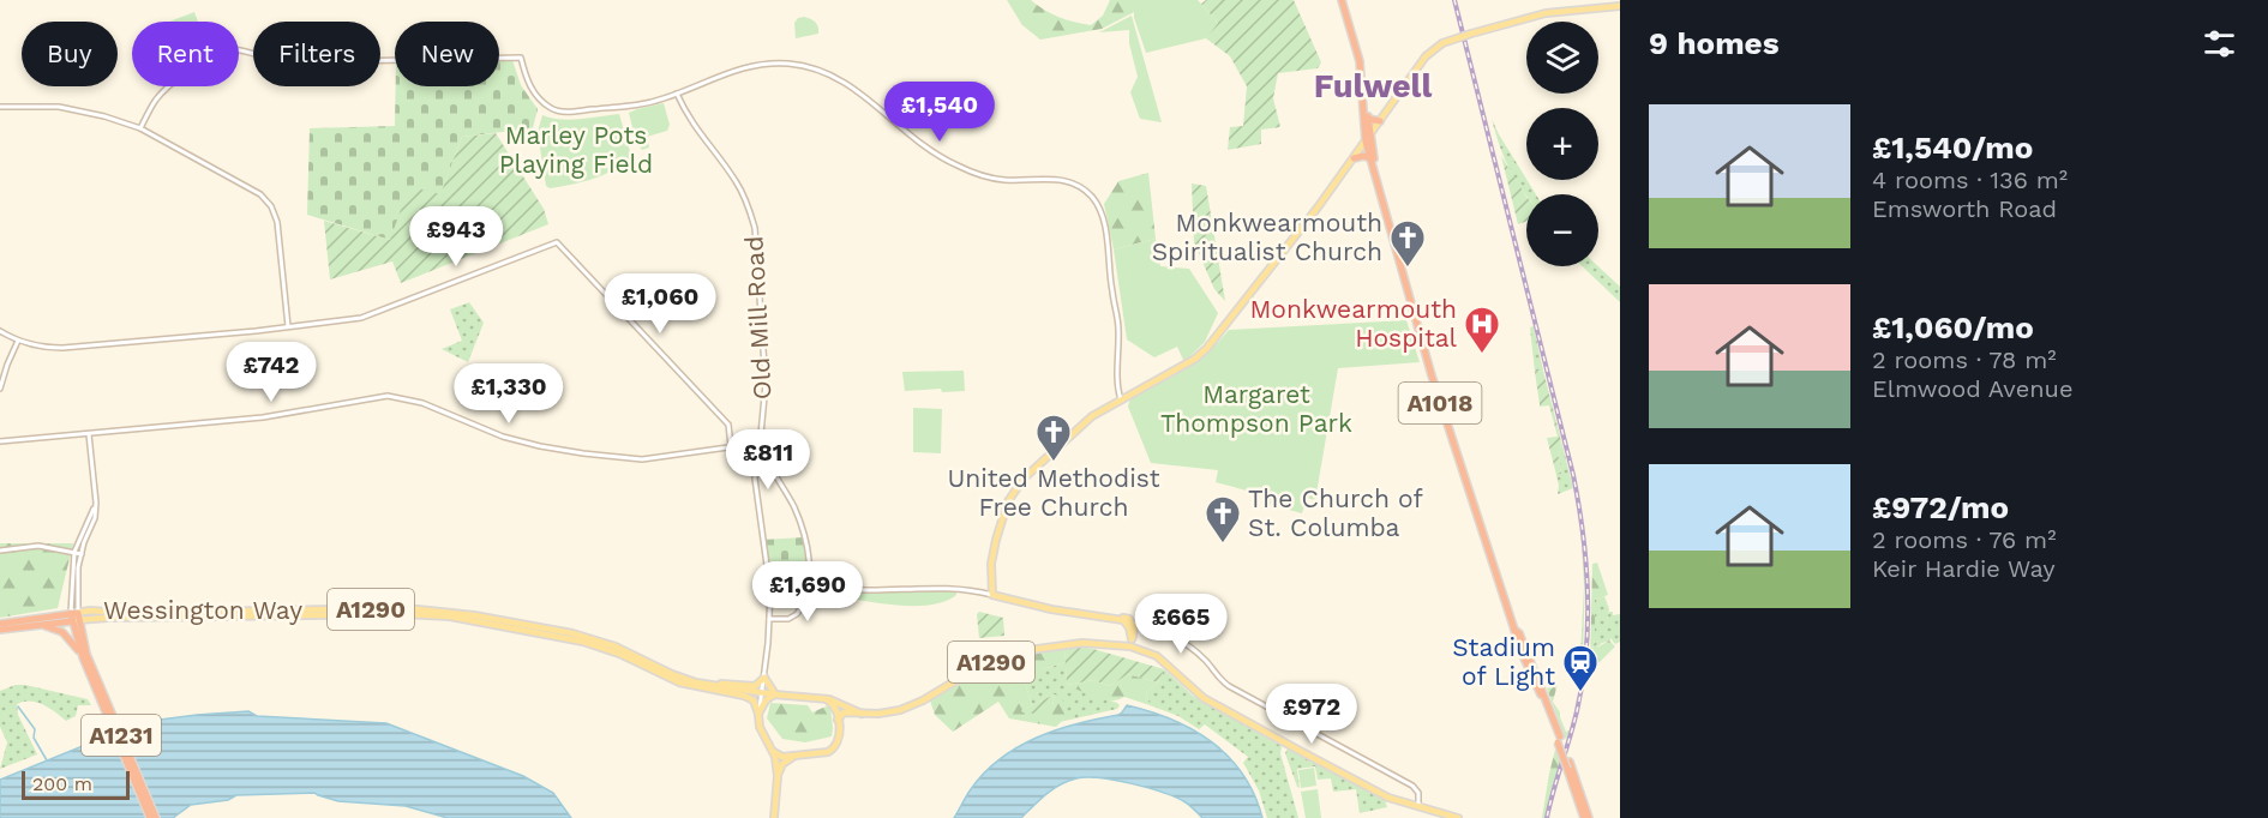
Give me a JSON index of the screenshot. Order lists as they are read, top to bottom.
{
  "streets": {
    "highway": ["A1018", "Wessington Way", "A1231"],
    "main road": ["A1290"],
    "street": ["Old Mill Road"]
  },
  "crossings": [
    ["A1290", "Wessington Way"],
    ["Wessington Way", "A1231"]
  ],
  "districts": ["Fulwell"],
  "parks": ["Marley Pots Playing Field", "Margaret Thompson Park"],
  "places": {
    "church": ["Monkwearmouth Spiritualist Church", "United Methodist Free Church", "The Church of St. Columba"],
    "hospital": ["Monkwearmouth Hospital"],
    "station": ["Stadium of Light"]
  },
  "scale_bar": "200 m",
  "page": {
    "heading": "9 homes",
    "map_buttons": ["+", "−"],
    "chip": [
      "Buy",
      "Rent",
      "Filters",
      "New"
    ],
    "price": [
      "£1,540",
      "£943",
      "£1,060",
      "£742",
      "£1,330",
      "£811",
      "£1,690",
      "£665",
      "£972"
    ],
    "list": [
      {
        "name": "£1,540/mo",
        "note": "4 rooms · 136 m² · Emsworth Road"
      },
      {
        "name": "£1,060/mo",
        "note": "2 rooms · 78 m² · Elmwood Avenue"
      },
      {
        "name": "£972/mo",
        "note": "2 rooms · 76 m² · Keir Hardie Way"
      }
    ],
    "scale": "200 m"
  }
}
